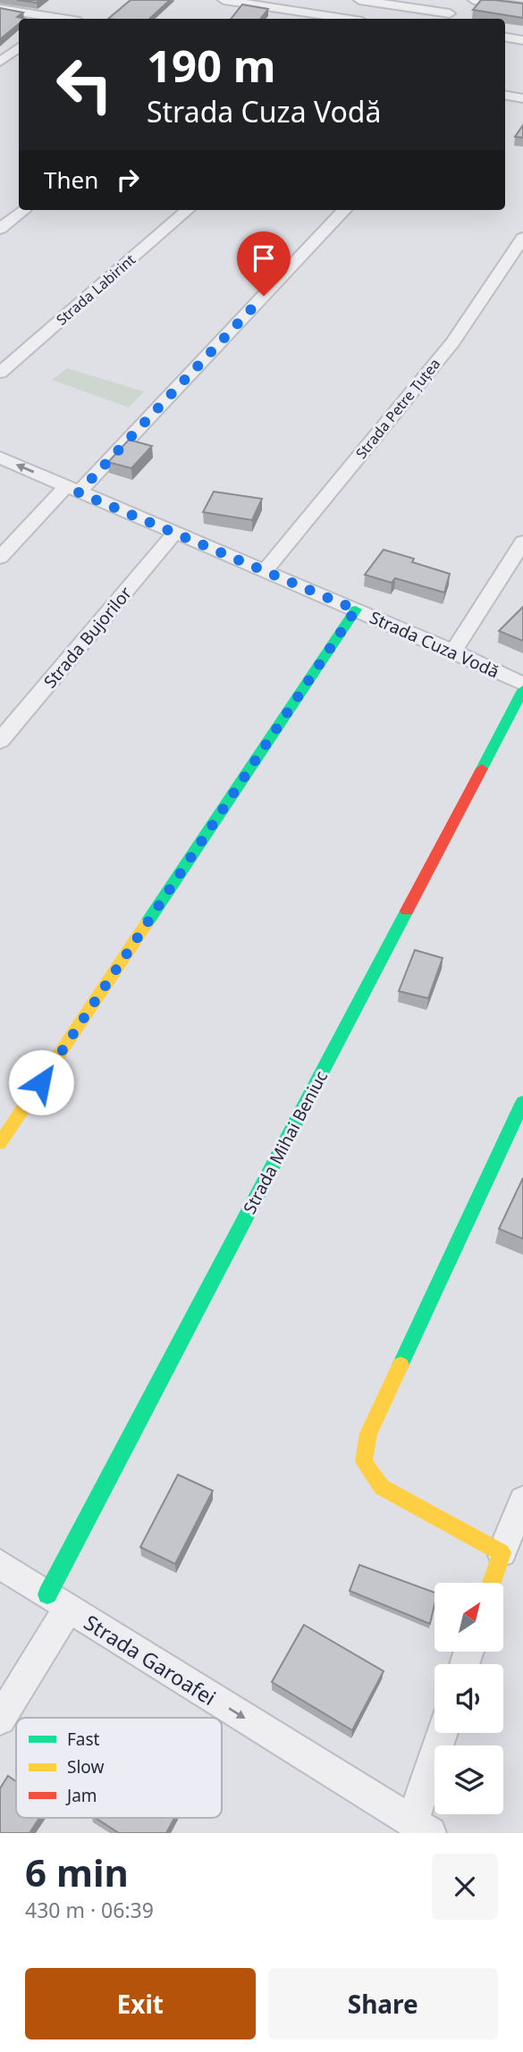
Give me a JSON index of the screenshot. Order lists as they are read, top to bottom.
{
  "streets": {
    "street": [
      "Strada Labirint",
      "Strada Petre Țuțea",
      "Strada Bujorilor",
      "Strada Cuza Vodă",
      "Strada Mihai Beniuc",
      "Strada Garoafei"
    ]
  },
  "crossings": [
    ["Strada Petre Țuțea", "Strada Cuza Vodă"],
    ["Strada Bujorilor", "Strada Cuza Vodă"],
    ["Strada Mihai Beniuc", "Strada Garoafei"]
  ],
  "one_way": ["Strada Garoafei"],
  "legend": ["Fast", "Slow", "Jam"],
  "north": "top right",
  "page": {
    "turn": ["190 m", "Strada Cuza Vodă"],
    "then": "Then",
    "heading": ["6 min", "430 m · 06:39"],
    "buttons": ["Exit", "Share"]
  }
}
